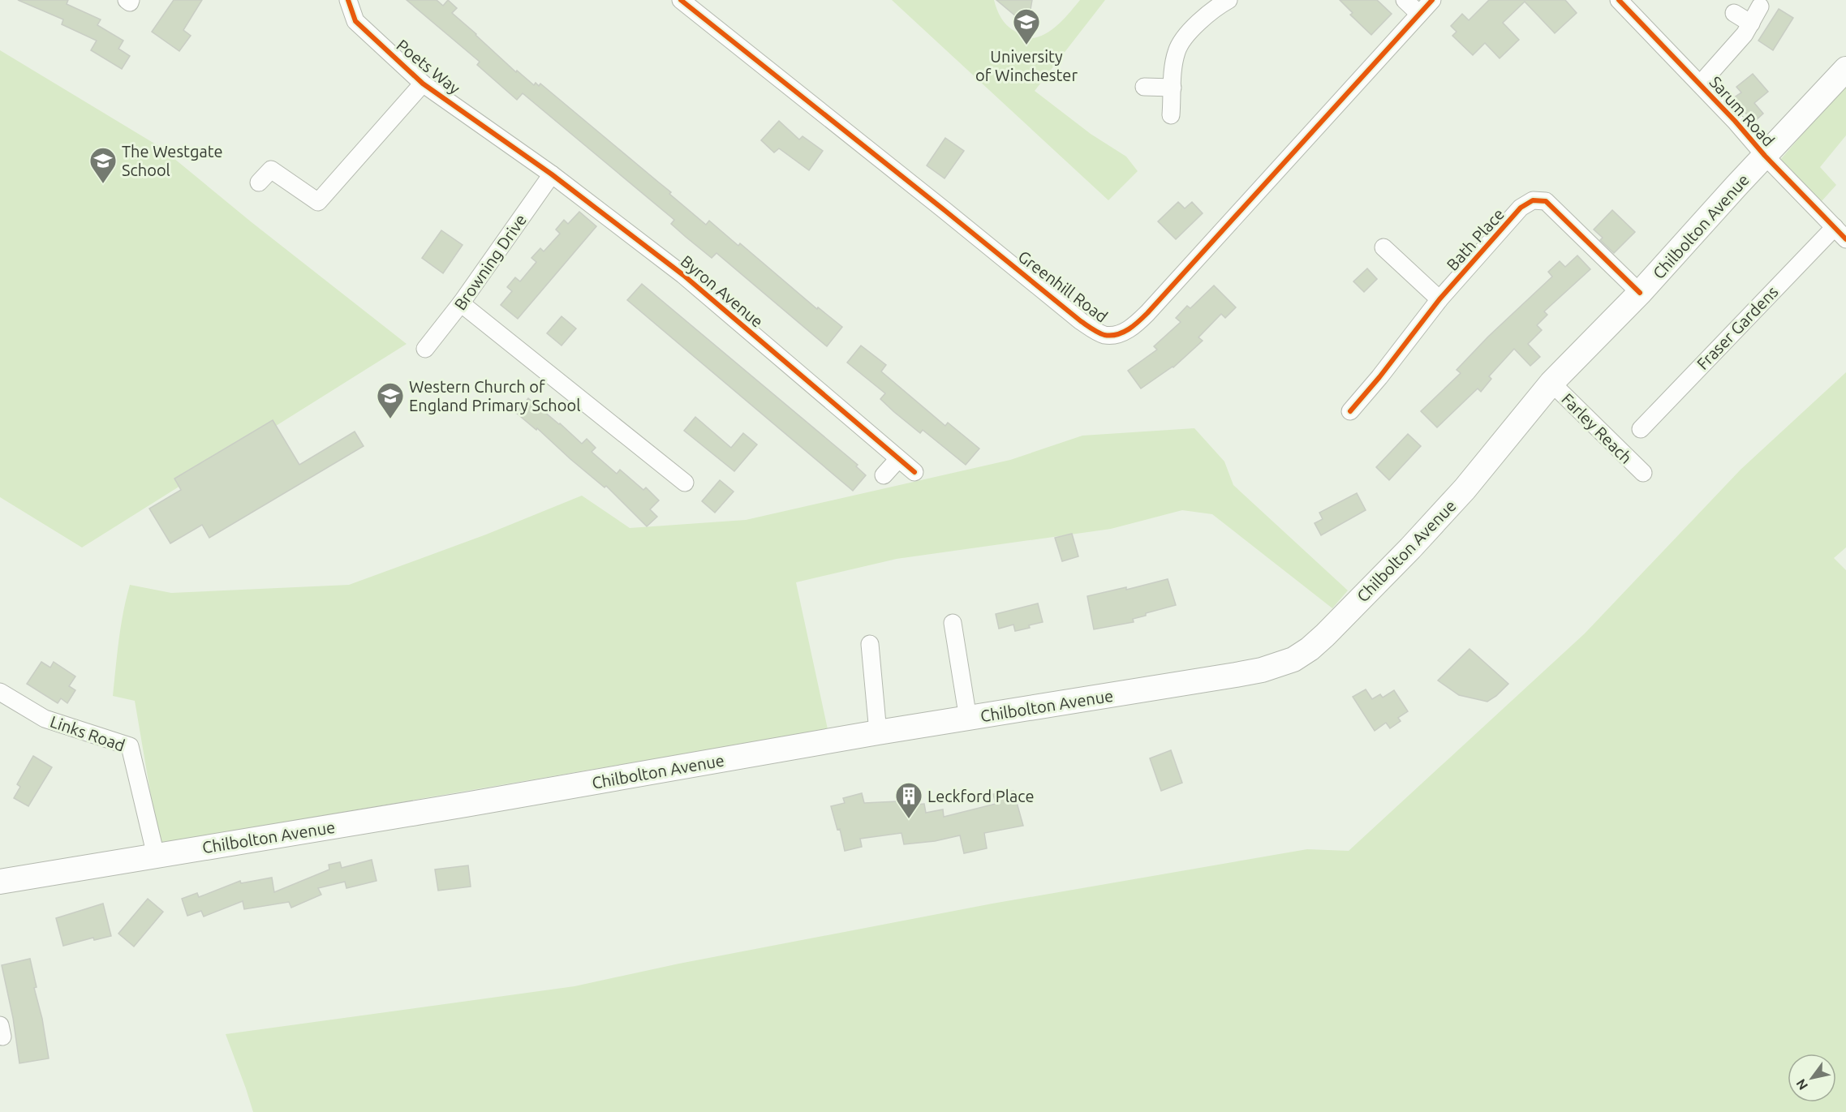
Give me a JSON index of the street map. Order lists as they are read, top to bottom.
{
  "streets": {
    "main road": ["Chilbolton Avenue"],
    "street": [
      "Poets Way",
      "Sarum Road",
      "Bath Place",
      "Browning Drive",
      "Greenhill Road",
      "Byron Avenue",
      "Fraser Gardens",
      "Farley Reach",
      "Links Road"
    ]
  },
  "crossings": [
    ["Poets Way", "Byron Avenue"],
    ["Sarum Road", "Chilbolton Avenue"],
    ["Sarum Road", "Fraser Gardens"],
    ["Chilbolton Avenue", "Bath Place"],
    ["Chilbolton Avenue", "Farley Reach"],
    ["Chilbolton Avenue", "Links Road"],
    ["Browning Drive", "Byron Avenue"]
  ],
  "places": {
    "school or university": ["University of Winchester", "The Westgate School", "Western Church of England Primary School"],
    "building": ["Leckford Place"]
  },
  "north": "bottom left"
}
